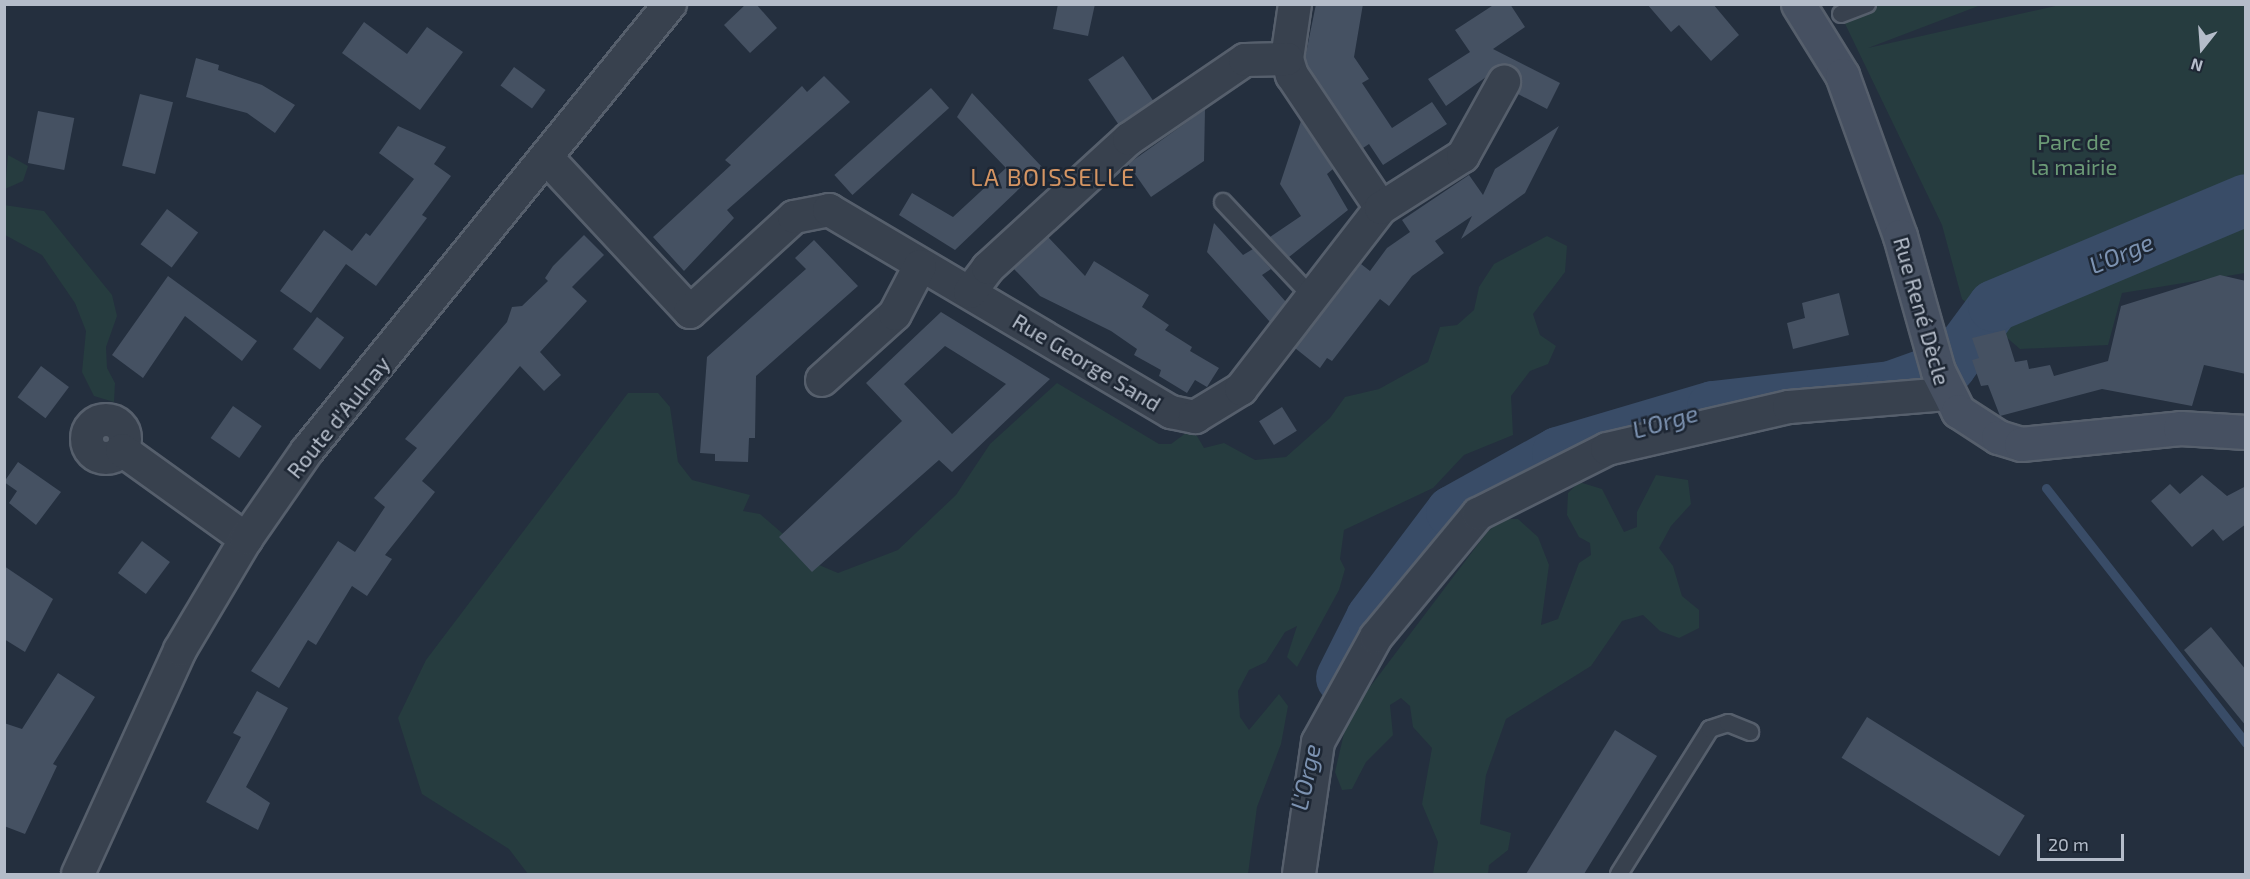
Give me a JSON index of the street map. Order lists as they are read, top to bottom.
{
  "streets": {
    "street": ["Rue René Dècle", "Rue George Sand", "Route d'Aulnay"]
  },
  "crossings": [
    ["Rue George Sand", "Route d'Aulnay"]
  ],
  "districts": ["LA BOISSELLE"],
  "water": ["L'Orge"],
  "parks": ["Parc de la mairie"],
  "scale_bar": "20 m",
  "north": "bottom"
}
